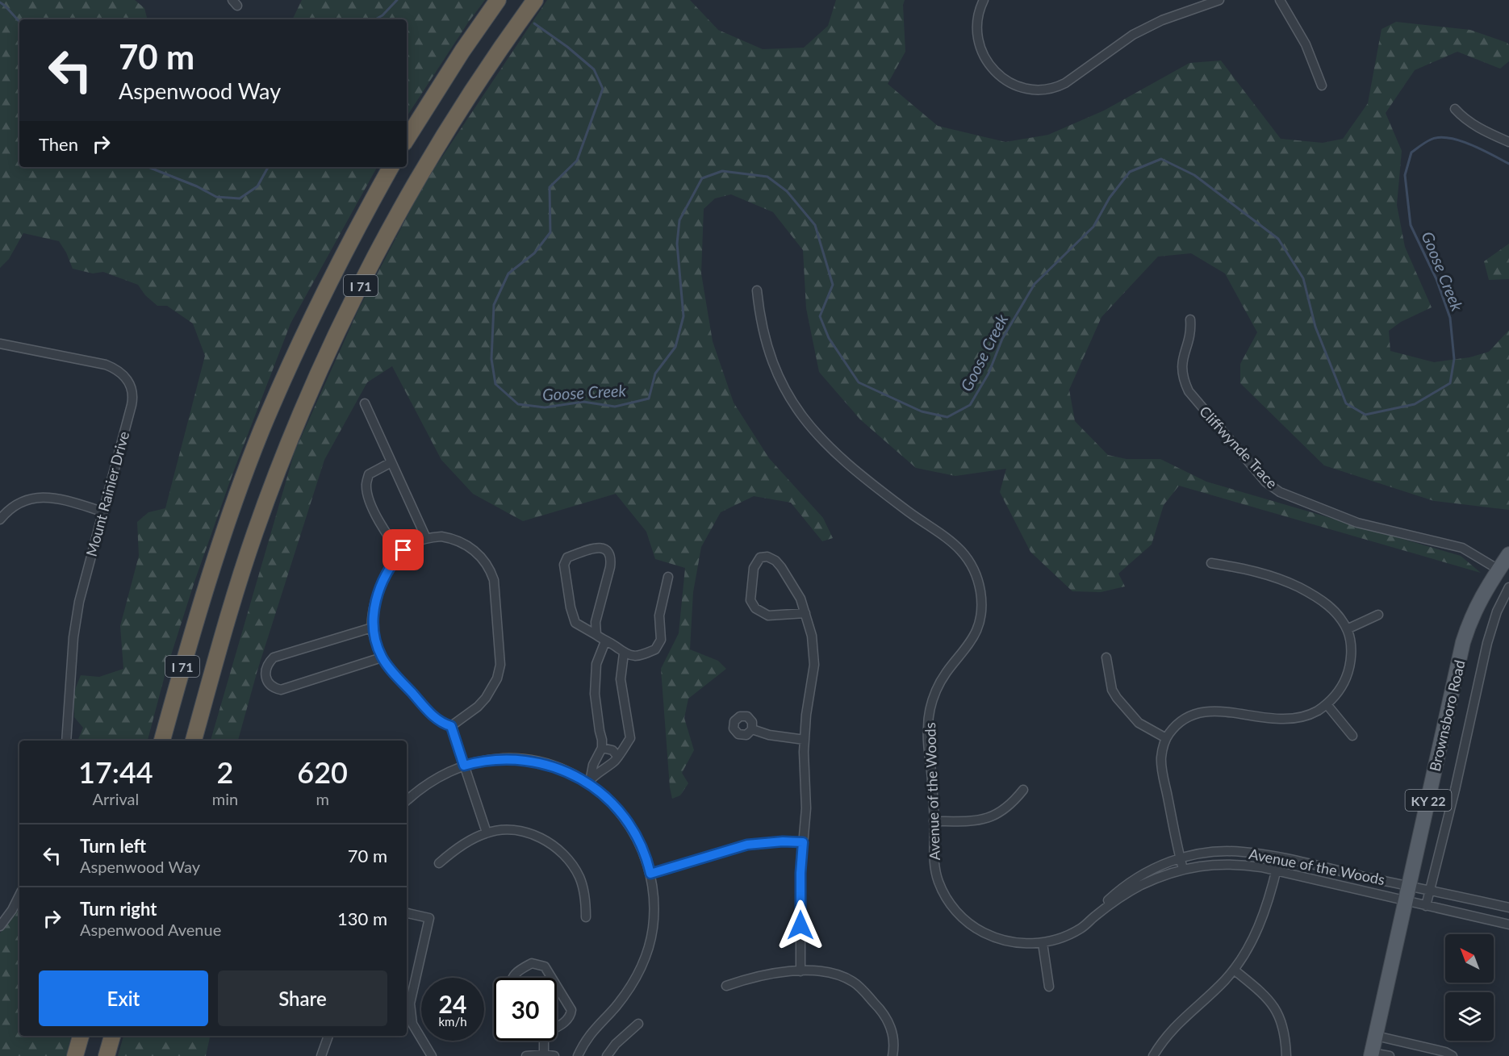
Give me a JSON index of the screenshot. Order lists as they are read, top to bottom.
{
  "streets": {
    "highway": ["I 71"],
    "main road": ["Brownsboro Road", "KY 22"],
    "street": ["Cliffwynde Trace", "Mount Rainier Drive", "Avenue of the Woods"]
  },
  "crossings": [
    ["Cliffwynde Trace", "Brownsboro Road"],
    ["Brownsboro Road", "Avenue of the Woods"]
  ],
  "water": ["Goose Creek"],
  "north": "top left",
  "page": {
    "turn": ["70 m", "Aspenwood Way"],
    "then": "Then",
    "eta": [
      "17:44",
      "Arrival",
      "2",
      "min",
      "620",
      "m"
    ],
    "list": [
      {
        "name": "Turn left",
        "note": "Aspenwood Way",
        "value": "70 m"
      },
      {
        "name": "Turn right",
        "note": "Aspenwood Avenue",
        "value": "130 m"
      }
    ],
    "buttons": ["Exit", "Share"],
    "speed": "24 km/h",
    "limit": "30"
  }
}
